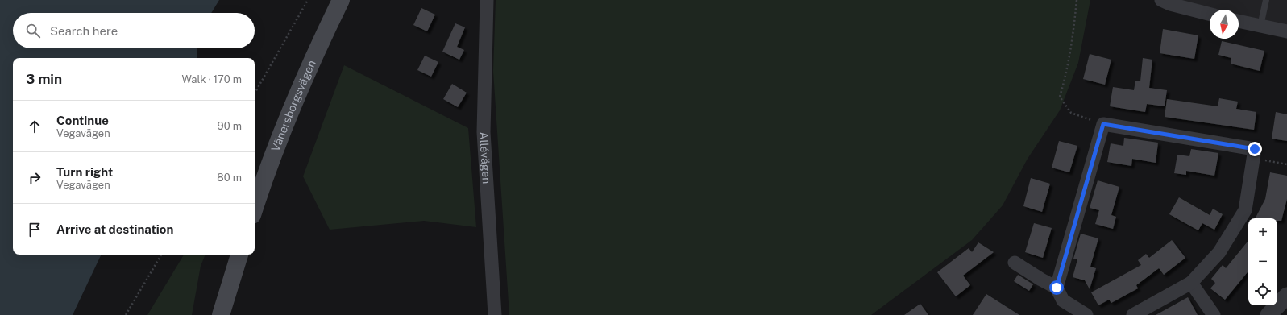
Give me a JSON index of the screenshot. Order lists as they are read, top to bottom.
{
  "streets": {
    "main road": ["Vänersborgsvägen"],
    "street": ["Allévägen"]
  },
  "north": "bottom",
  "page": {
    "search": "Search here",
    "heading": ["3 min", "Walk · 170 m"],
    "list": [
      ["Continue", "Vegavägen", "90 m"],
      ["Turn right", "Vegavägen", "80 m"],
      "Arrive at destination"
    ],
    "map_buttons": ["+", "−"]
  }
}
